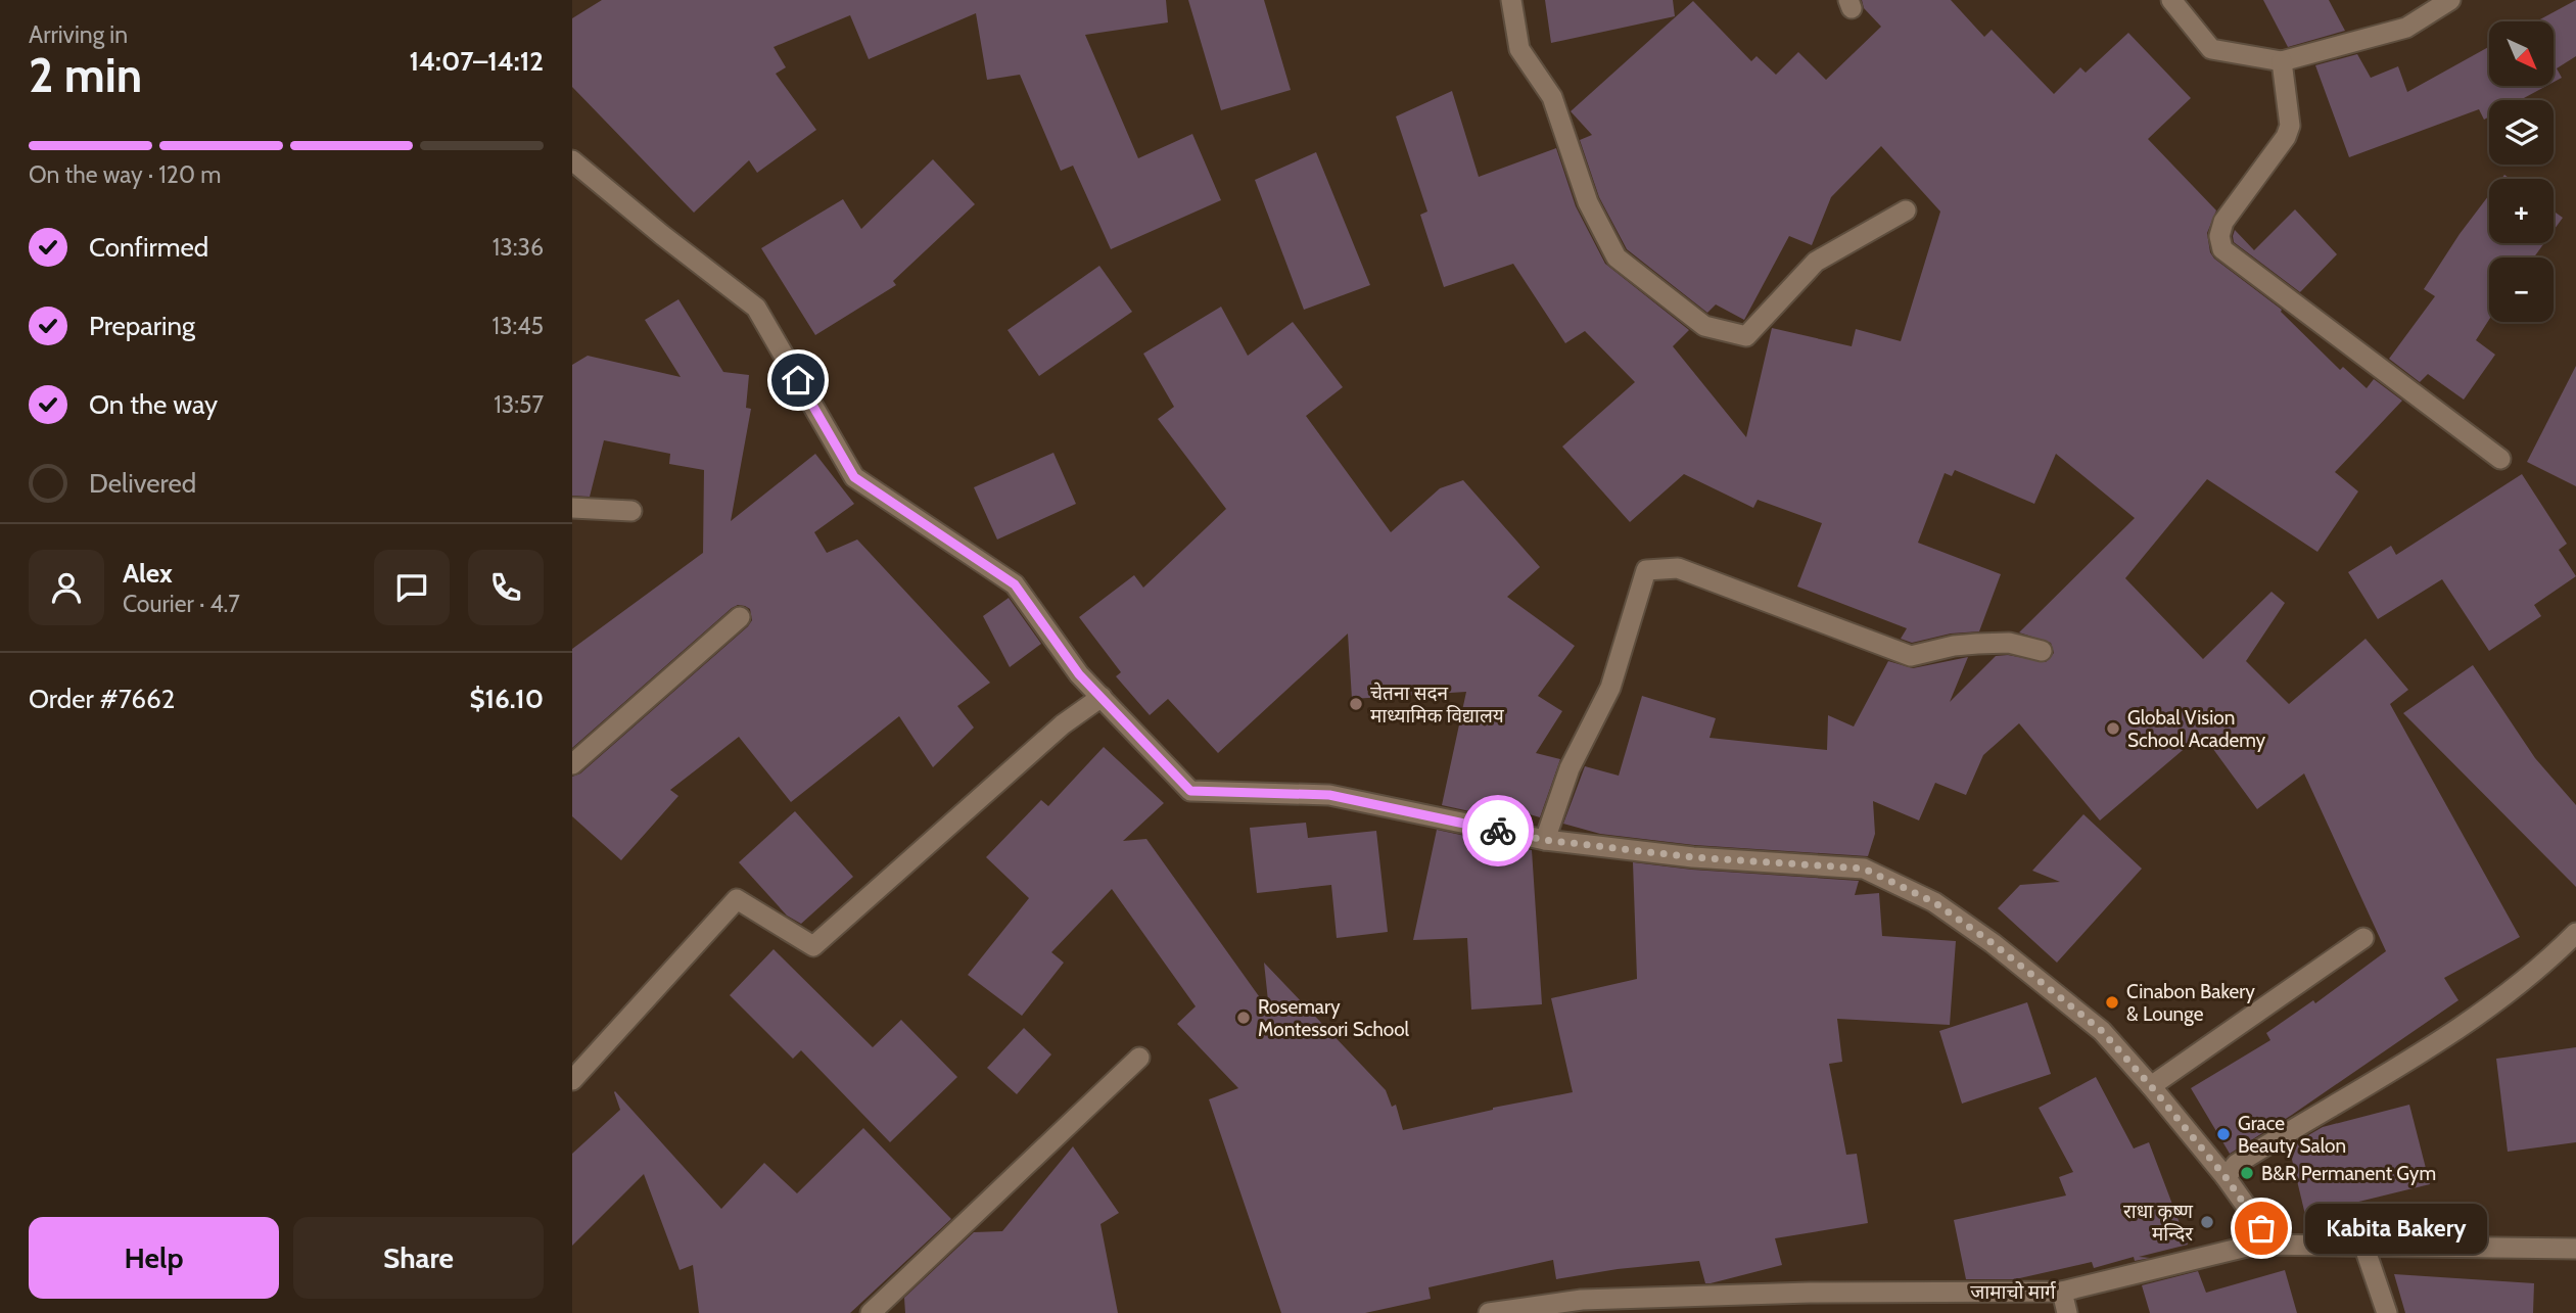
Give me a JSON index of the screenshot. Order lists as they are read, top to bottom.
{
  "streets": {
    "street": ["जामाचो मार्ग"]
  },
  "places": [
    "चेतना सदन माध्यामिक विद्यालय",
    "Global Vision School Academy",
    "Cinabon Bakery & Lounge",
    "Rosemary Montessori School",
    "Grace Beauty Salon",
    "B&R Permanent Gym",
    "राधा कृष्ण मन्दिर",
    "Kabita Bakery"
  ],
  "north": "bottom right",
  "page": {
    "heading": ["2 min", "Arriving in", "14:07–14:12"],
    "panel": [
      "Alex",
      "Courier · 4.7",
      "Order #7662",
      "$16.10"
    ],
    "map_buttons": ["+", "−"],
    "bar": "On the way · 120 m",
    "list": [
      ["Confirmed", "13:36"],
      ["Preparing", "13:45"],
      ["On the way", "13:57"],
      "Delivered"
    ],
    "buttons": ["Help", "Share"],
    "bubble": "Kabita Bakery"
  }
}
